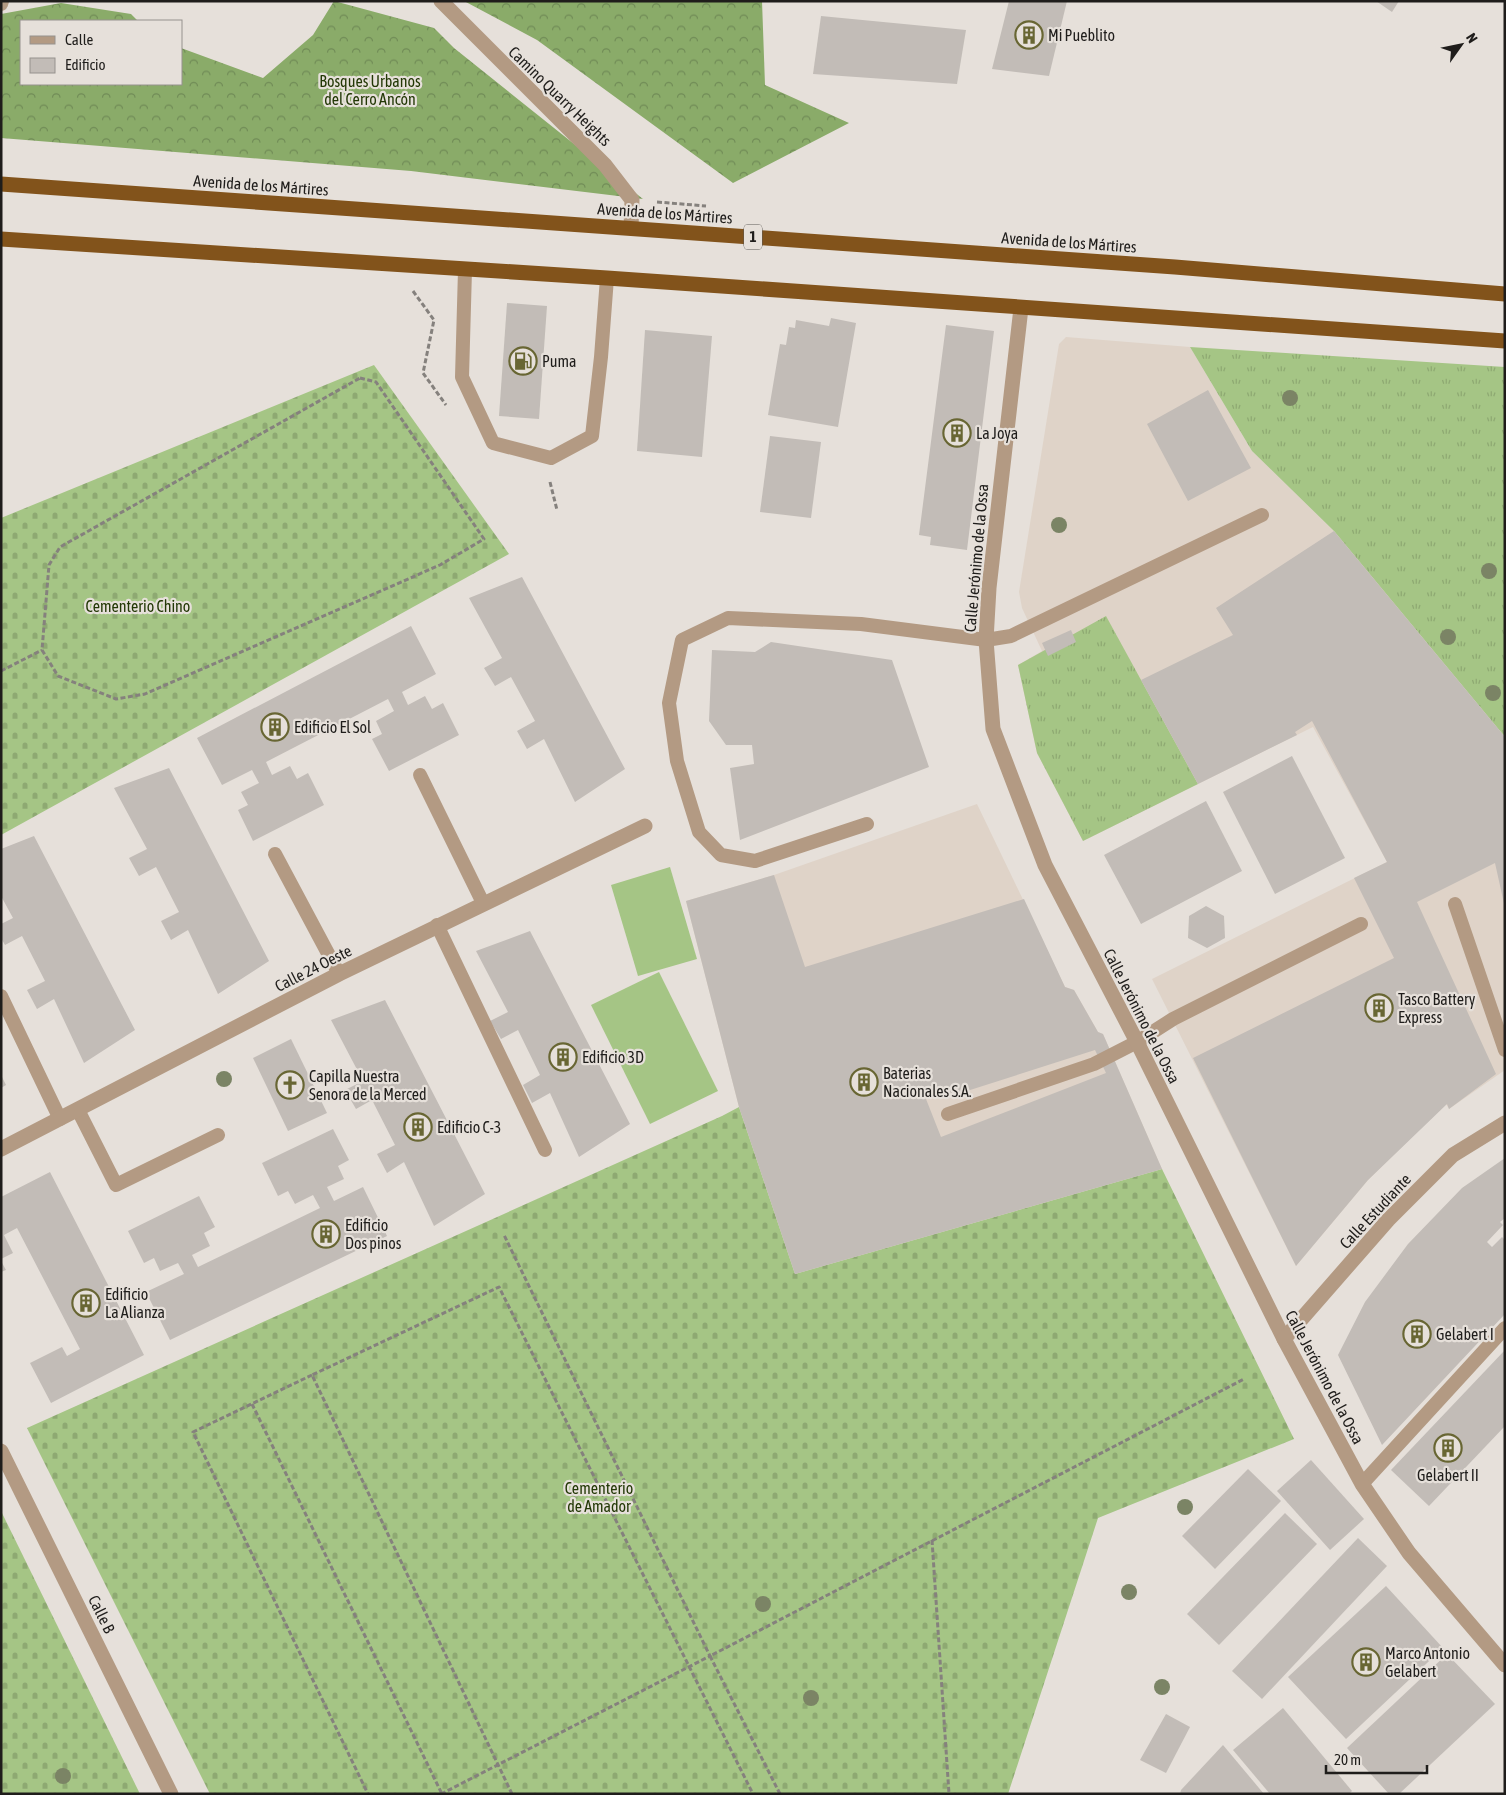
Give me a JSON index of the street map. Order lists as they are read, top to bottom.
{
  "streets": {
    "highway": ["Avenida de los Mártires", "1"],
    "street": [
      "Camino Quarry Heights",
      "Calle Jerónimo de la Ossa",
      "Calle 24 Oeste",
      "Calle Estudiante",
      "Calle B"
    ]
  },
  "crossings": [
    ["Camino Quarry Heights", "Avenida de los Mártires"],
    ["Calle Jerónimo de la Ossa", "Calle Estudiante"]
  ],
  "parks": ["Bosques Urbanos del Cerro Ancón", "Cementerio Chino", "Cementerio de Amador"],
  "places": {
    "building": [
      "Mi Pueblito",
      "La Joya",
      "Edificio El Sol",
      "Tasco Battery Express",
      "Edificio 3D",
      "Baterias Nacionales S.A.",
      "Edificio C-3",
      "Edificio Dos pinos",
      "Edificio La Alianza",
      "Gelabert I",
      "Gelabert II",
      "Marco Antonio Gelabert"
    ],
    "fuel station": ["Puma"],
    "church": ["Capilla Nuestra Senora de la Merced"]
  },
  "legend": ["Calle", "Edificio"],
  "scale_bar": "20 m",
  "north": "top right"
}
